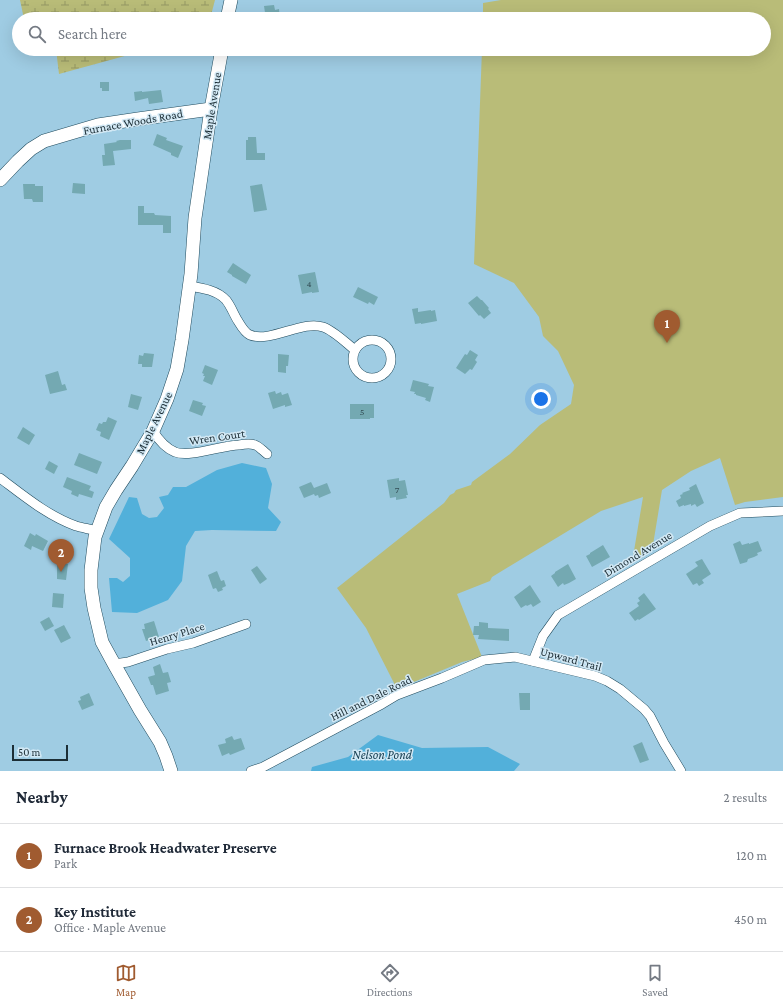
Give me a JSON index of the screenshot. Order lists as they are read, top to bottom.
{
  "streets": {
    "street": [
      "Maple Avenue",
      "Furnace Woods Road",
      "Wren Court",
      "Dimond Avenue",
      "Henry Place",
      "Upward Trail",
      "Hill and Dale Road"
    ]
  },
  "crossings": [
    ["Maple Avenue", "Furnace Woods Road"],
    ["Maple Avenue", "Wren Court"],
    ["Maple Avenue", "Henry Place"],
    ["Dimond Avenue", "Upward Trail"],
    ["Dimond Avenue", "Hill and Dale Road"],
    ["Upward Trail", "Hill and Dale Road"]
  ],
  "water": ["Nelson Pond"],
  "house_numbers": ["4", "5", "7"],
  "scale_bar": "50 m",
  "page": {
    "search": "Search here",
    "pins": ["1", "2"],
    "scale": "50 m",
    "heading": ["Nearby", "2 results"],
    "list": [
      {
        "mark": "1",
        "name": "Furnace Brook Headwater Preserve",
        "note": "Park",
        "value": "120 m"
      },
      {
        "mark": "2",
        "name": "Key Institute",
        "note": "Office · Maple Avenue",
        "value": "450 m"
      }
    ],
    "nav": ["Map", "Directions", "Saved"]
  }
}
